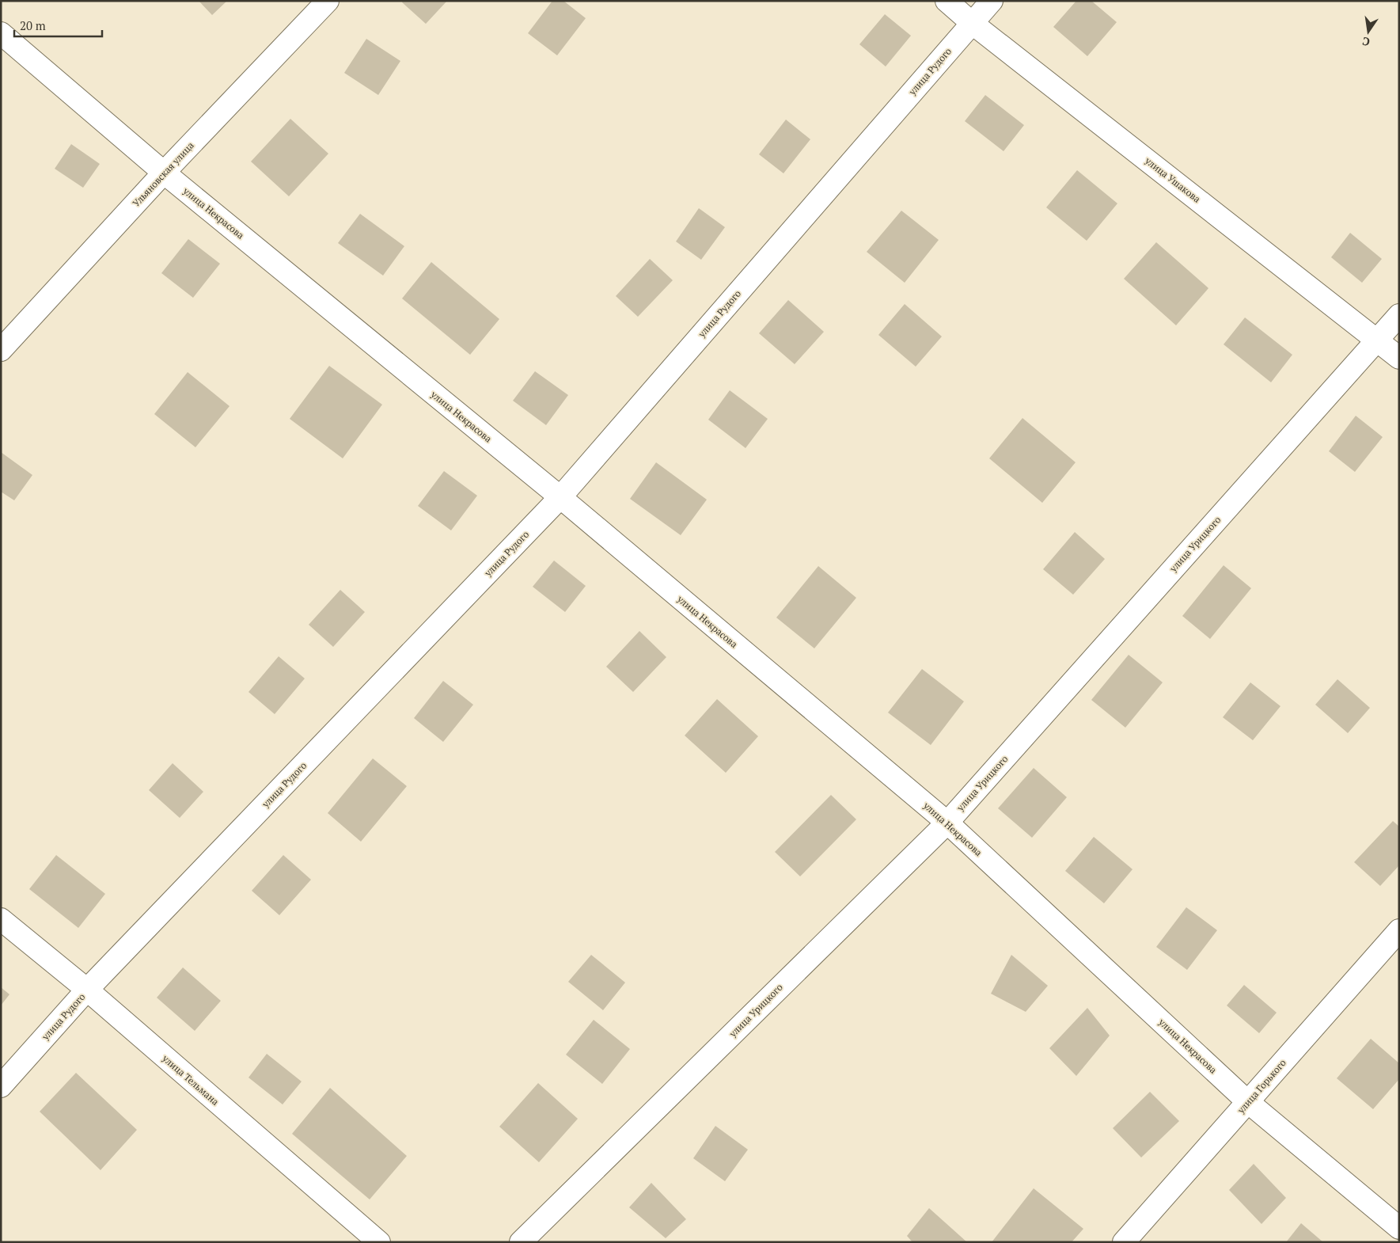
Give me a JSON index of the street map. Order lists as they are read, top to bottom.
{
  "streets": {
    "street": [
      "улица Рудого",
      "Ульяновская улица",
      "улица Ушакова",
      "улица Некрасова",
      "улица Урицкого",
      "улица Тельмана",
      "улица Горького"
    ]
  },
  "crossings": [
    ["улица Рудого", "улица Ушакова"],
    ["улица Рудого", "улица Некрасова"],
    ["улица Рудого", "улица Тельмана"],
    ["Ульяновская улица", "улица Некрасова"],
    ["улица Ушакова", "улица Урицкого"],
    ["улица Некрасова", "улица Урицкого"],
    ["улица Некрасова", "улица Горького"]
  ],
  "scale_bar": "20 m",
  "north": "bottom"
}
